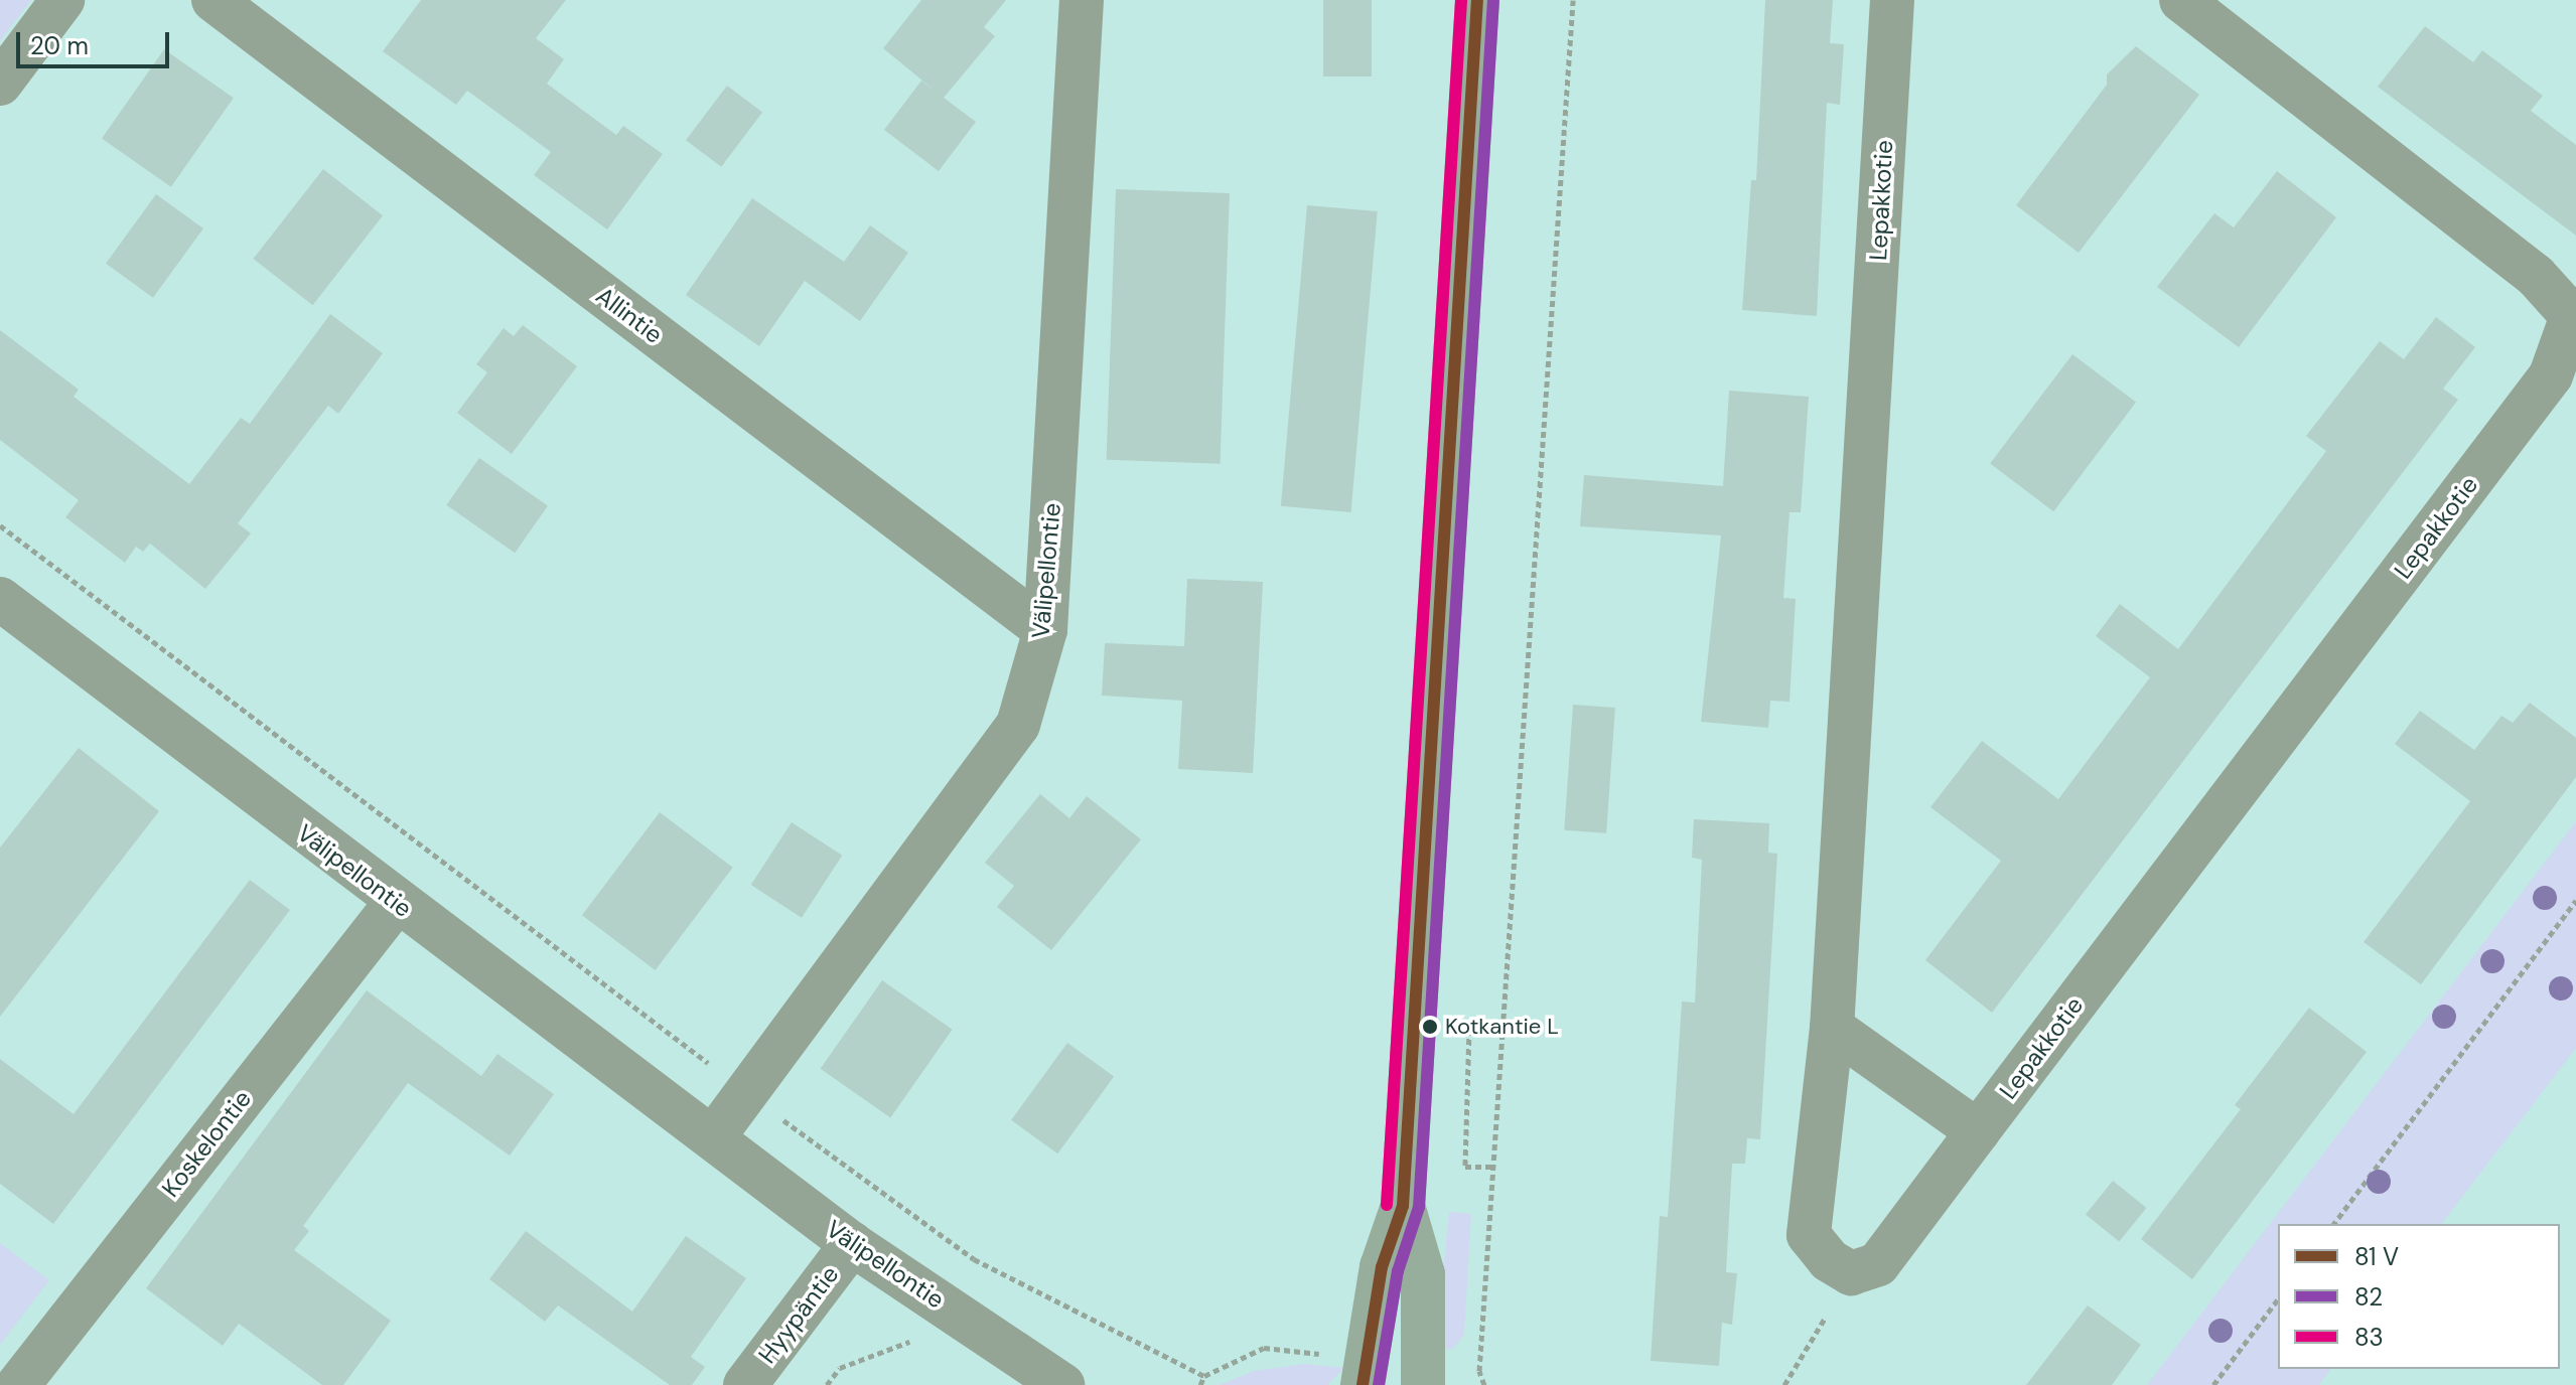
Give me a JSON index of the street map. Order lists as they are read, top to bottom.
{
  "streets": {
    "street": [
      "Lepakkotie",
      "Allintie",
      "Välipellontie",
      "Koskelontie",
      "Hyypäntie"
    ]
  },
  "crossings": [
    ["Allintie", "Välipellontie"],
    ["Välipellontie", "Koskelontie"],
    ["Välipellontie", "Hyypäntie"]
  ],
  "places": ["Kotkantie L"],
  "lines": ["transit line 83", "transit line 82"],
  "legend": ["81 V", "82", "83"],
  "scale_bar": "20 m"
}
